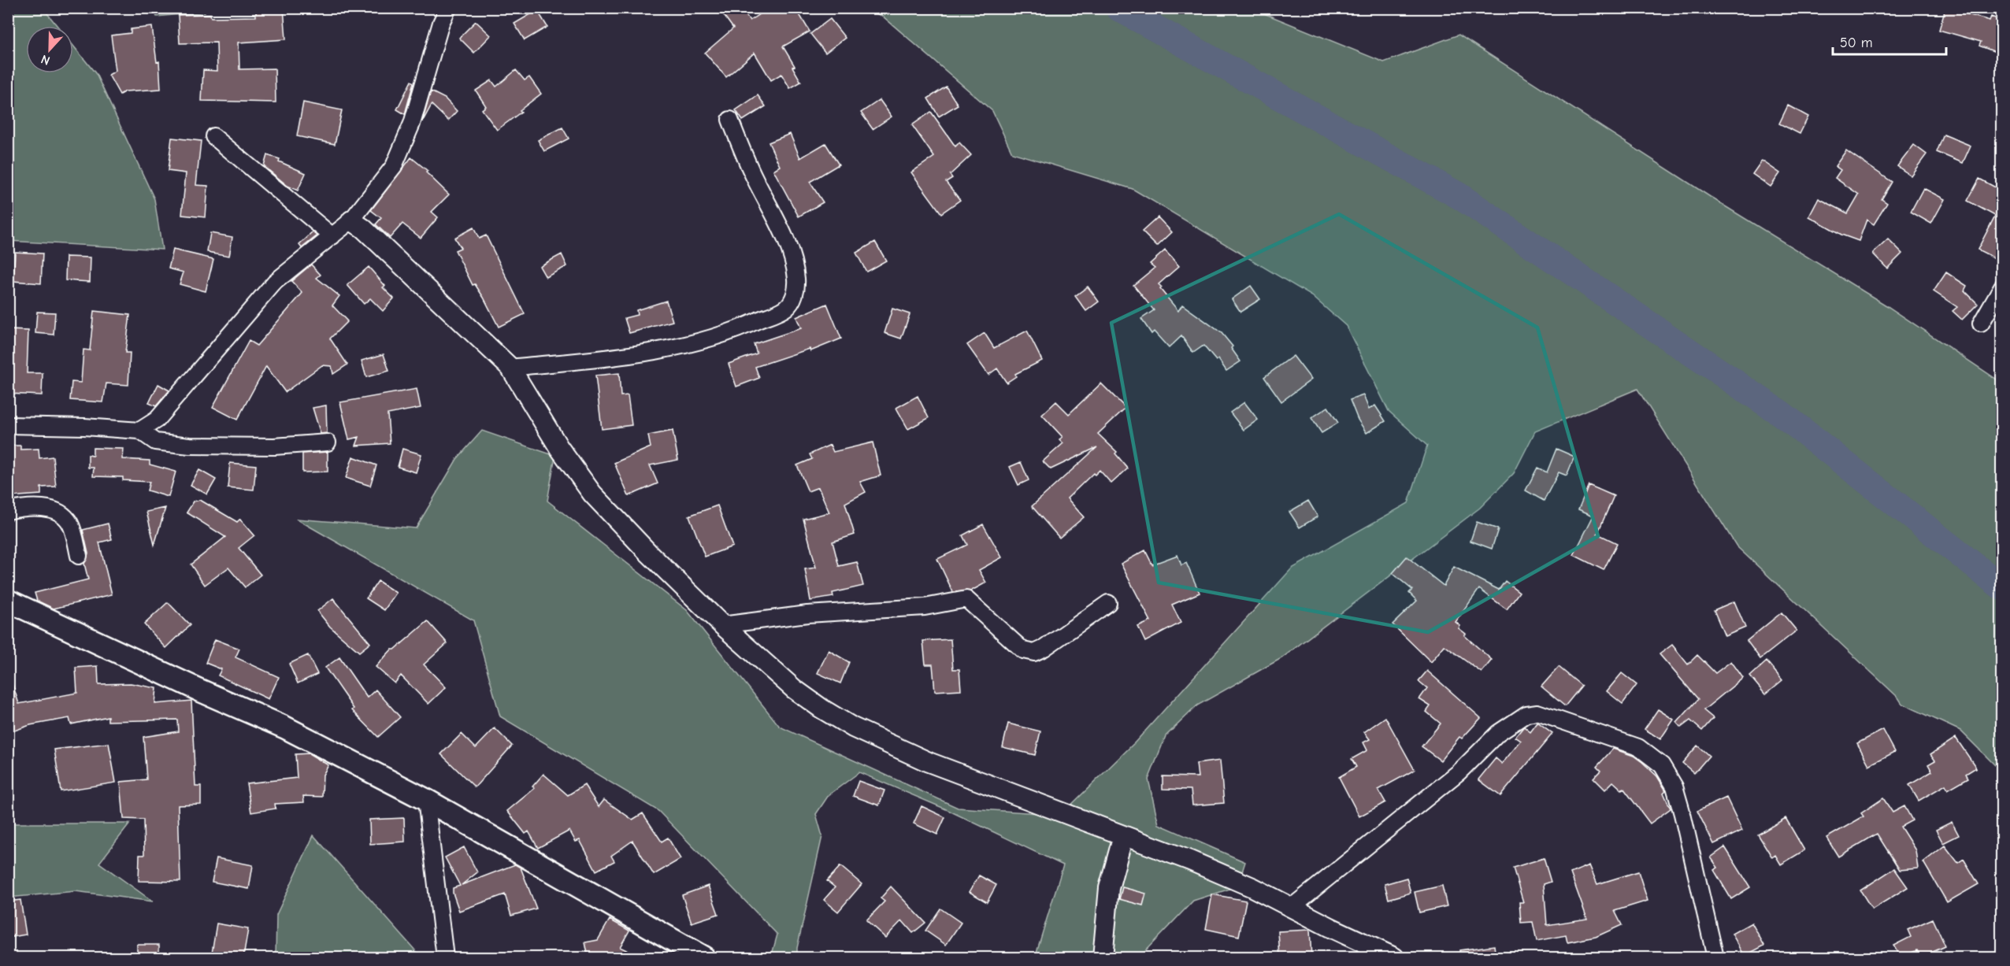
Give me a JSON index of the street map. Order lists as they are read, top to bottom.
{
  "scale_bar": "50 m",
  "north": "bottom"
}
